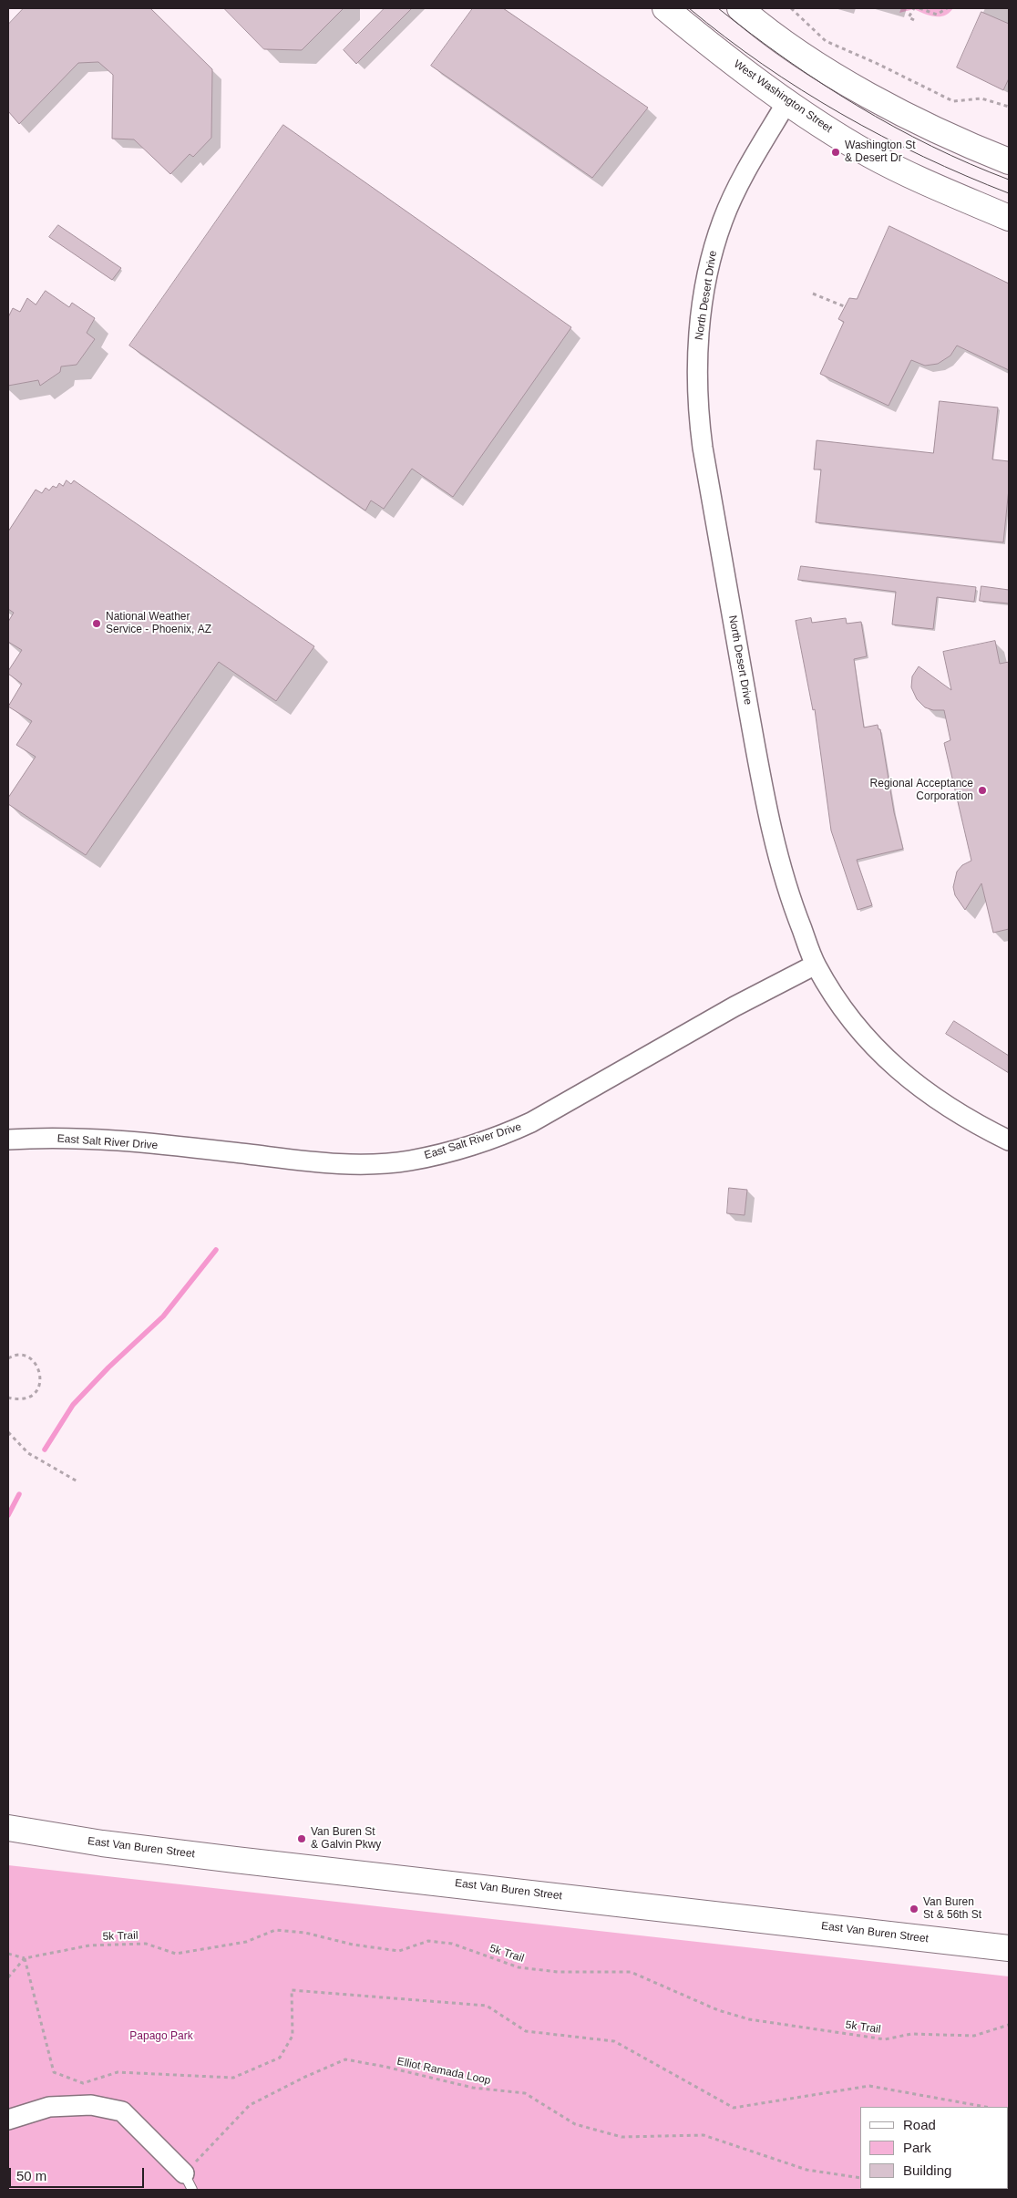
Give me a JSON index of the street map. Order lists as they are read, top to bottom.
{
  "streets": {
    "main road": ["West Washington Street", "East Van Buren Street"],
    "street": ["North Desert Drive", "East Salt River Drive"],
    "path": ["5k Trail", "Elliot Ramada Loop"]
  },
  "crossings": [
    ["West Washington Street", "North Desert Drive"],
    ["North Desert Drive", "East Salt River Drive"]
  ],
  "parks": ["Papago Park"],
  "places": [
    "Washington St & Desert Dr",
    "National Weather Service - Phoenix, AZ",
    "Regional Acceptance Corporation",
    "Van Buren St & Galvin Pkwy",
    "Van Buren St & 56th St"
  ],
  "legend": ["Road", "Park", "Building"],
  "scale_bar": "50 m"
}
